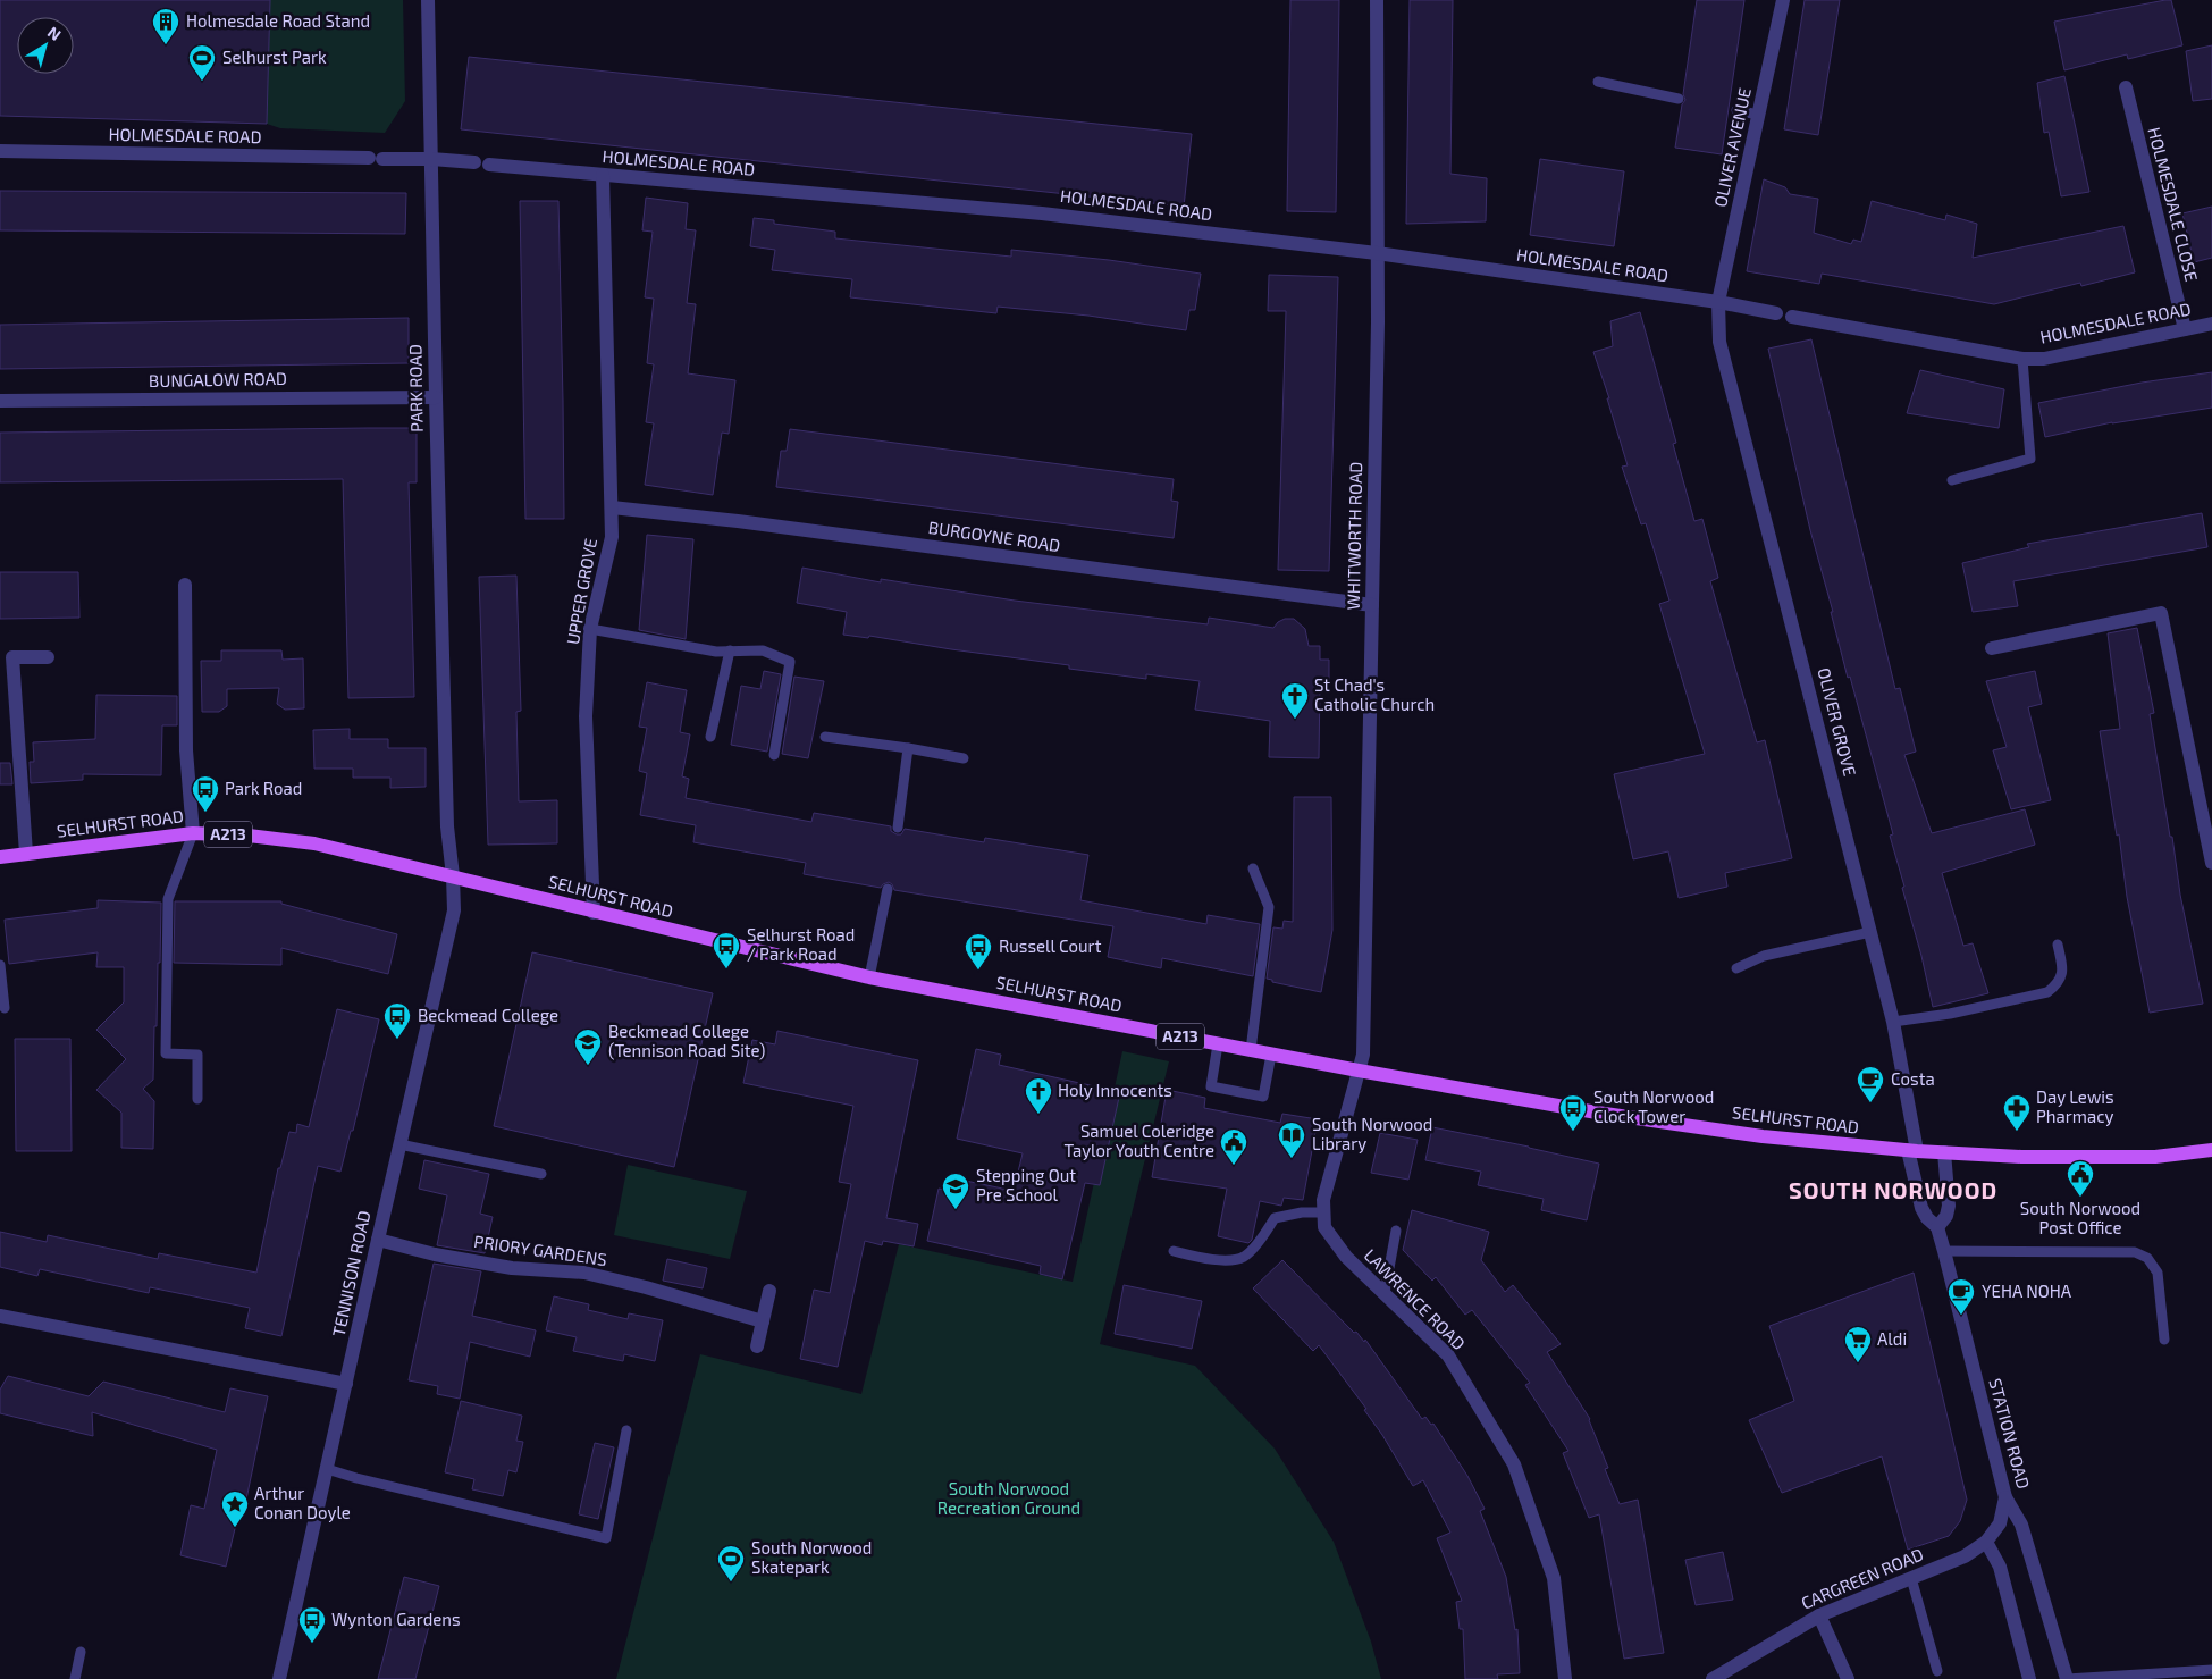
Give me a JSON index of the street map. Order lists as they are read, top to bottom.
{
  "streets": {
    "main road": ["SELHURST ROAD", "A213"],
    "street": [
      "HOLMESDALE ROAD",
      "OLIVER AVENUE",
      "HOLMESDALE CLOSE",
      "BUNGALOW ROAD",
      "PARK ROAD",
      "WHITWORTH ROAD",
      "BURGOYNE ROAD",
      "UPPER GROVE",
      "OLIVER GROVE",
      "PRIORY GARDENS",
      "TENNISON ROAD",
      "LAWRENCE ROAD",
      "STATION ROAD",
      "CARGREEN ROAD"
    ]
  },
  "crossings": [
    ["HOLMESDALE ROAD", "OLIVER AVENUE"],
    ["HOLMESDALE ROAD", "HOLMESDALE CLOSE"],
    ["HOLMESDALE ROAD", "PARK ROAD"],
    ["HOLMESDALE ROAD", "WHITWORTH ROAD"],
    ["HOLMESDALE ROAD", "UPPER GROVE"],
    ["HOLMESDALE ROAD", "OLIVER GROVE"],
    ["OLIVER AVENUE", "OLIVER GROVE"],
    ["BUNGALOW ROAD", "PARK ROAD"],
    ["PARK ROAD", "SELHURST ROAD"],
    ["PARK ROAD", "TENNISON ROAD"],
    ["WHITWORTH ROAD", "BURGOYNE ROAD"],
    ["WHITWORTH ROAD", "SELHURST ROAD"],
    ["WHITWORTH ROAD", "LAWRENCE ROAD"],
    ["BURGOYNE ROAD", "UPPER GROVE"],
    ["UPPER GROVE", "SELHURST ROAD"],
    ["OLIVER GROVE", "SELHURST ROAD"],
    ["OLIVER GROVE", "A213"],
    ["OLIVER GROVE", "STATION ROAD"],
    ["SELHURST ROAD", "A213"],
    ["SELHURST ROAD", "TENNISON ROAD"],
    ["SELHURST ROAD", "LAWRENCE ROAD"],
    ["SELHURST ROAD", "STATION ROAD"],
    ["A213", "STATION ROAD"],
    ["PRIORY GARDENS", "TENNISON ROAD"],
    ["STATION ROAD", "CARGREEN ROAD"]
  ],
  "districts": ["SOUTH NORWOOD"],
  "parks": ["South Norwood Recreation Ground"],
  "places": {
    "building": ["Holmesdale Road Stand"],
    "sports": ["Selhurst Park", "South Norwood Skatepark"],
    "church": ["St Chad's Catholic Church", "Holy Innocents"],
    "bus stop": [
      "Park Road",
      "Selhurst Road / Park Road",
      "Russell Court",
      "Beckmead College",
      "South Norwood Clock Tower",
      "Wynton Gardens"
    ],
    "school or university": ["Beckmead College (Tennison Road Site)", "Stepping Out Pre School"],
    "cafe": ["Costa", "YEHA NOHA"],
    "pharmacy": ["Day Lewis Pharmacy"],
    "library": ["South Norwood Library"],
    "public building": ["Samuel Coleridge Taylor Youth Centre", "South Norwood Post Office"],
    "supermarket": ["Aldi"],
    "place": ["Arthur Conan Doyle"]
  },
  "north": "top right"
}
